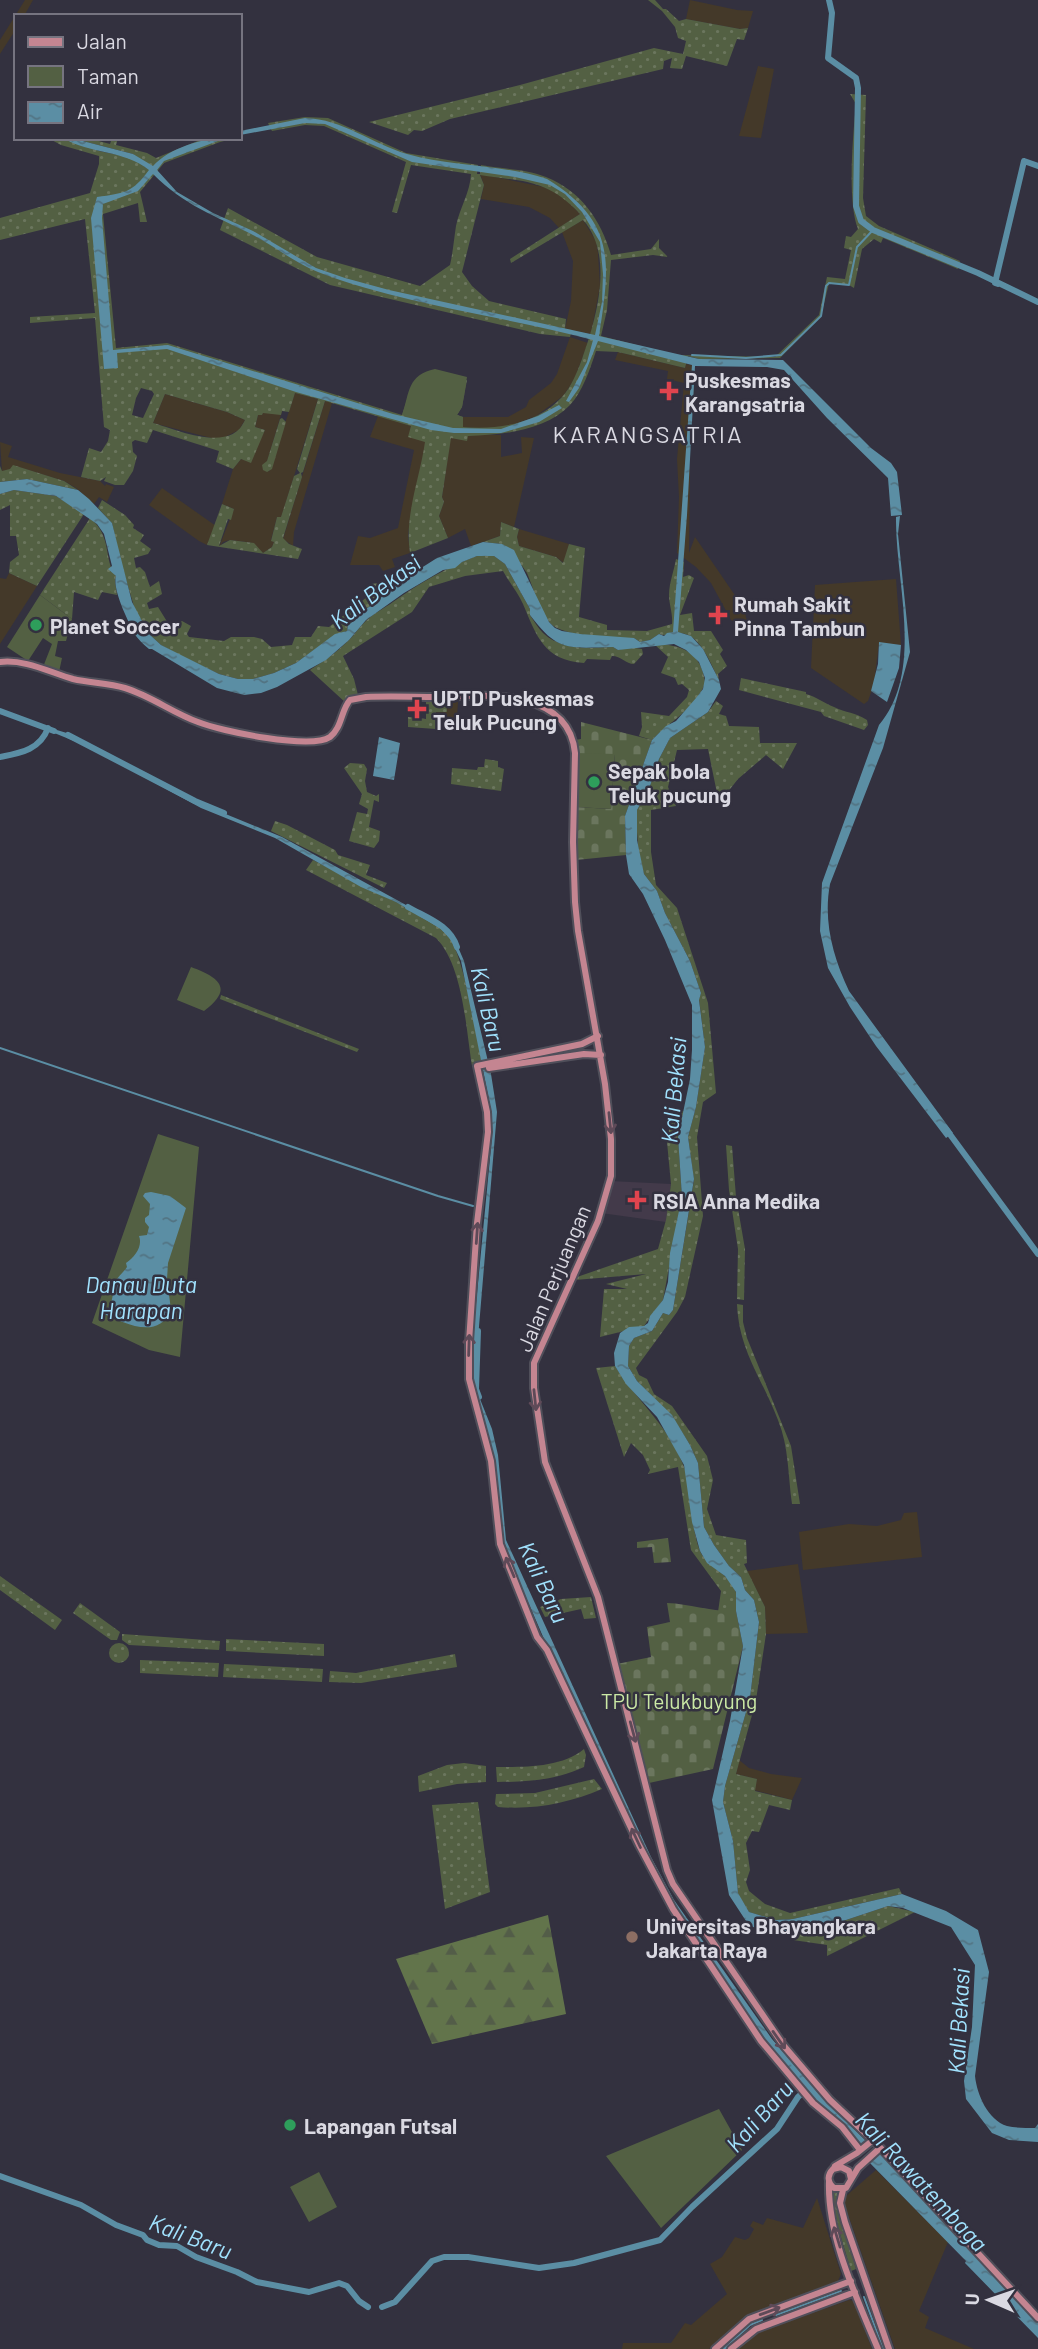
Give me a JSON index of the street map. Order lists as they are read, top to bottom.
{
  "streets": {
    "main road": ["Jalan Perjuangan"]
  },
  "districts": ["KARANGSATRIA"],
  "water": [
    "Kali Bekasi",
    "Kali Baru",
    "Danau Duta Harapan",
    "Kali Rawatembaga"
  ],
  "parks": ["TPU Telukbuyung"],
  "places": {
    "health": [
      "Puskesmas Karangsatria",
      "Rumah Sakit Pinna Tambun",
      "UPTD Puskesmas Teluk Pucung",
      "RSIA Anna Medika"
    ],
    "other": [
      "Planet Soccer",
      "Sepak bola Teluk pucung",
      "Universitas Bhayangkara Jakarta Raya",
      "Lapangan Futsal"
    ]
  },
  "legend": ["Jalan", "Taman", "Air"],
  "north": "left"
}
